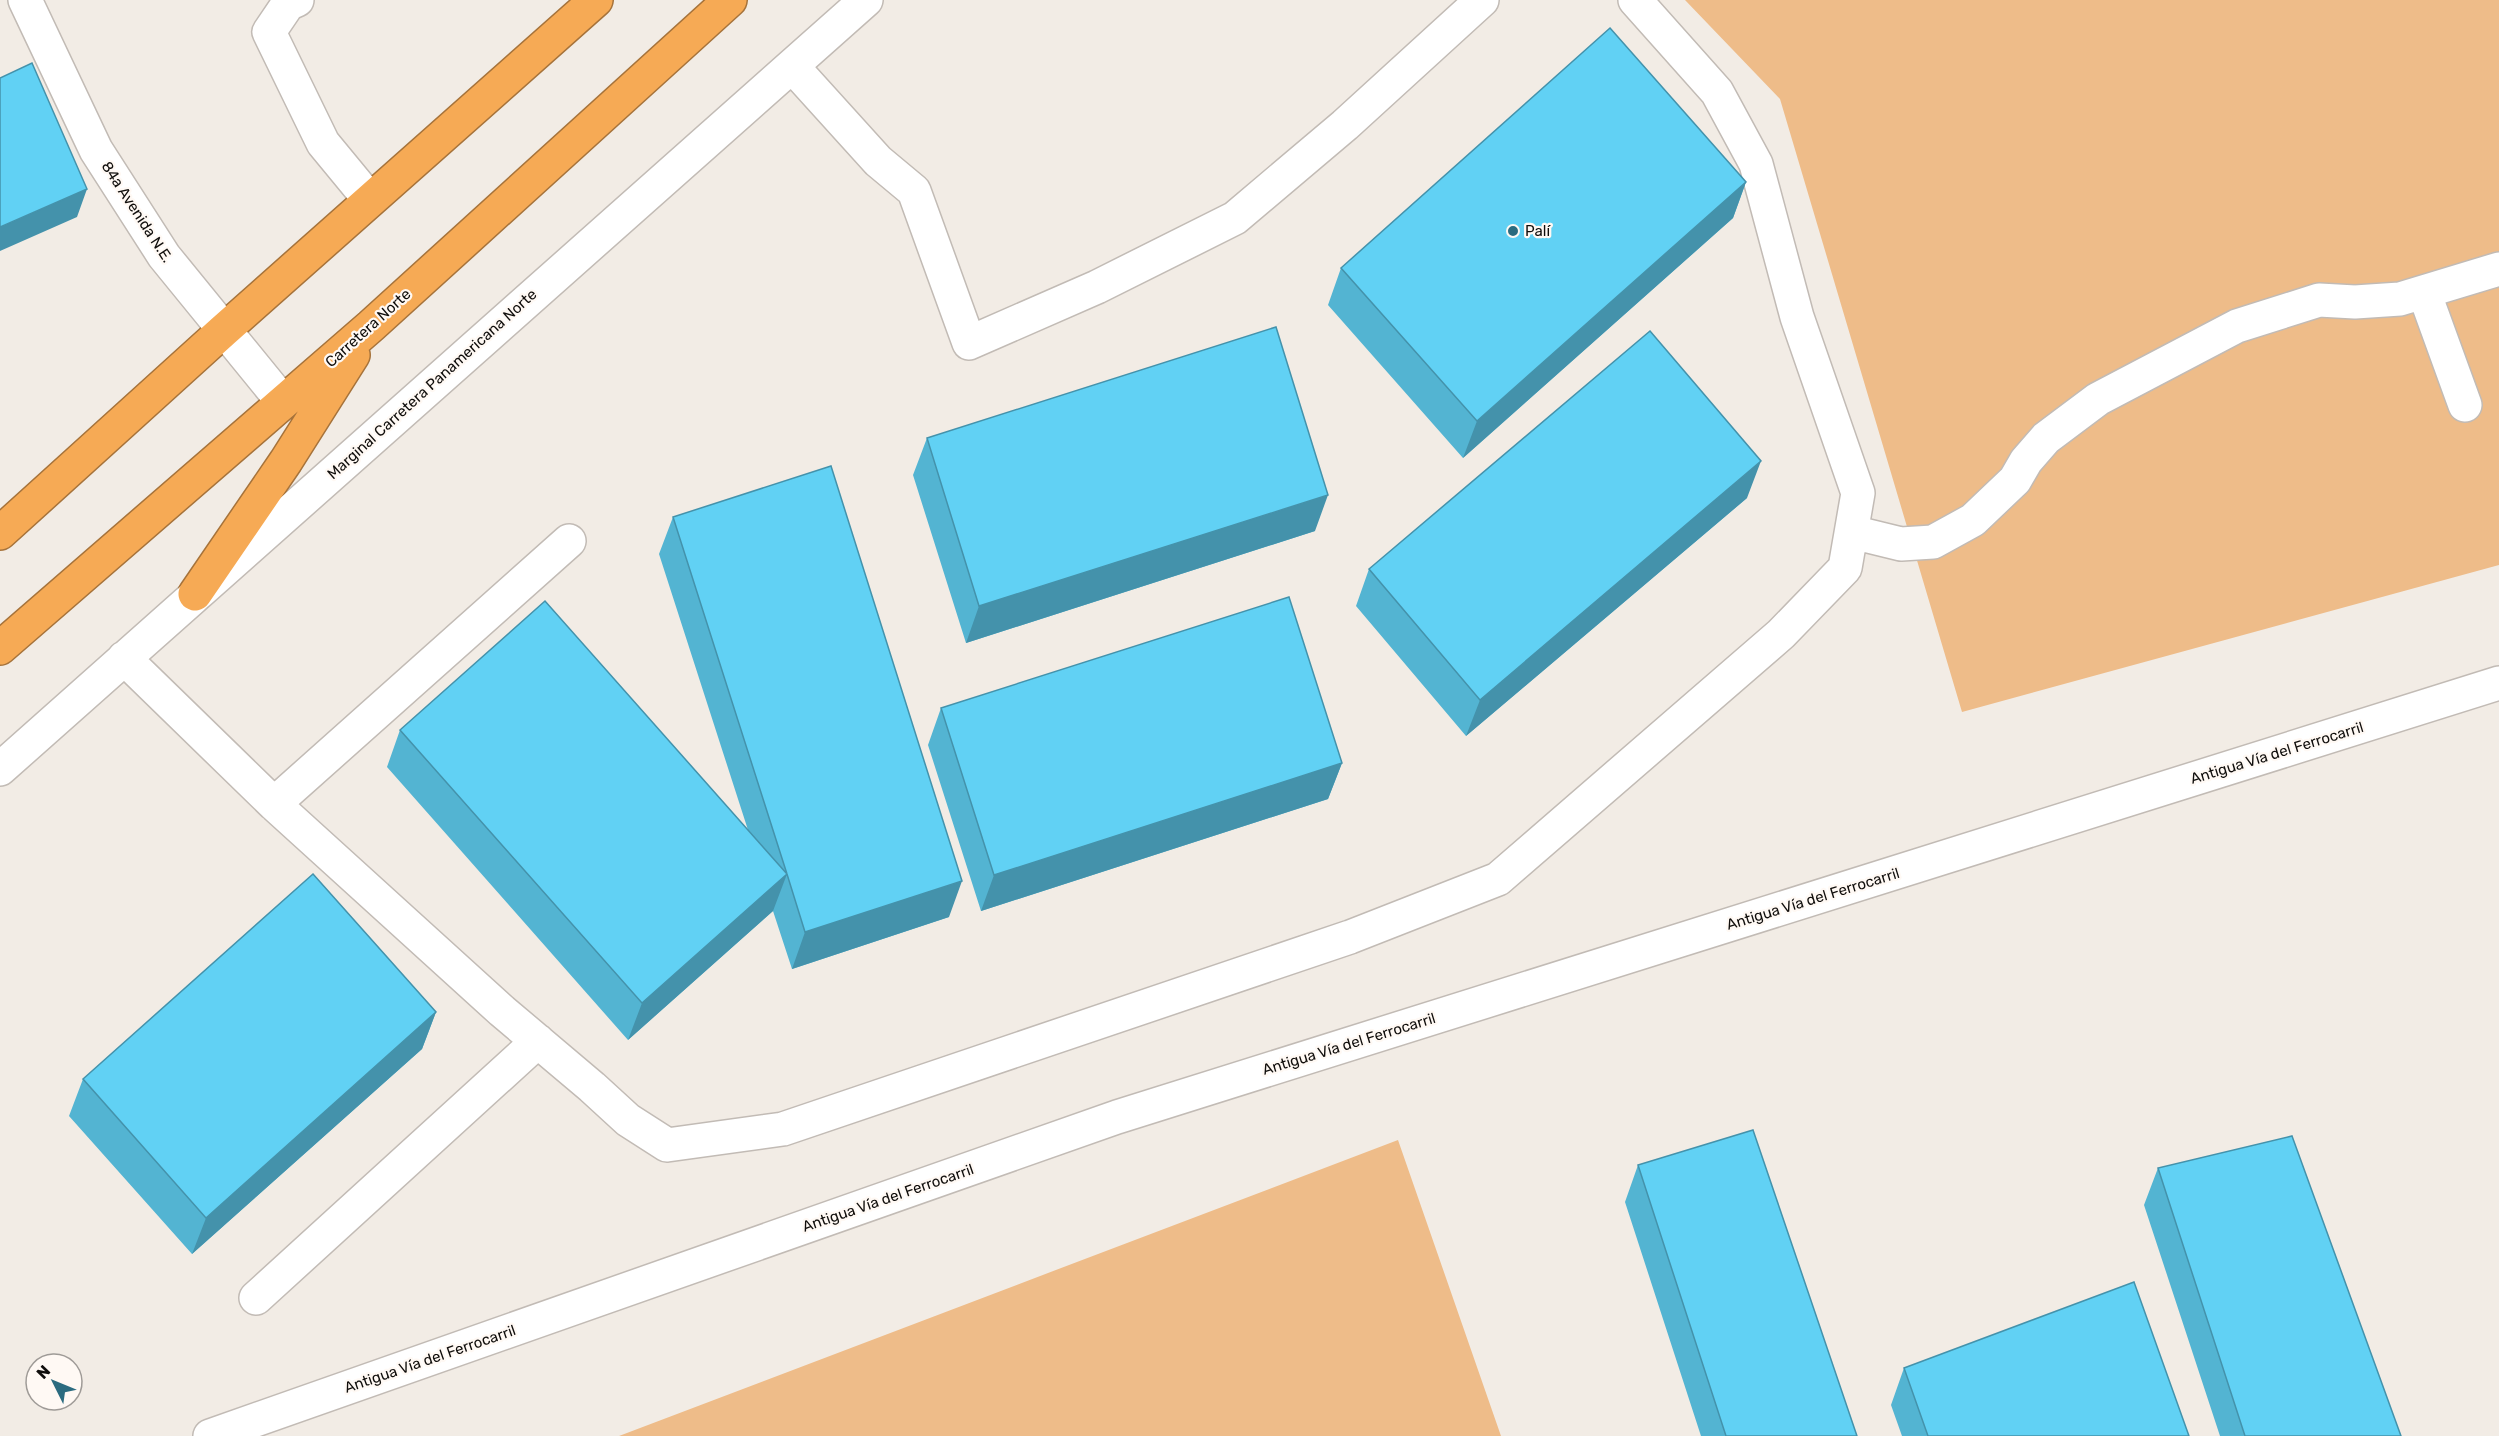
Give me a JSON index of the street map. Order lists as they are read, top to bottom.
{
  "streets": {
    "highway": ["Carretera Norte"],
    "street": ["84a Avenida N.E.", "Marginal Carretera Panamericana Norte", "Antigua Vía del Ferrocarril"]
  },
  "crossings": [
    ["84a Avenida N.E.", "Carretera Norte"]
  ],
  "places": ["Palí"],
  "north": "top left"
}
